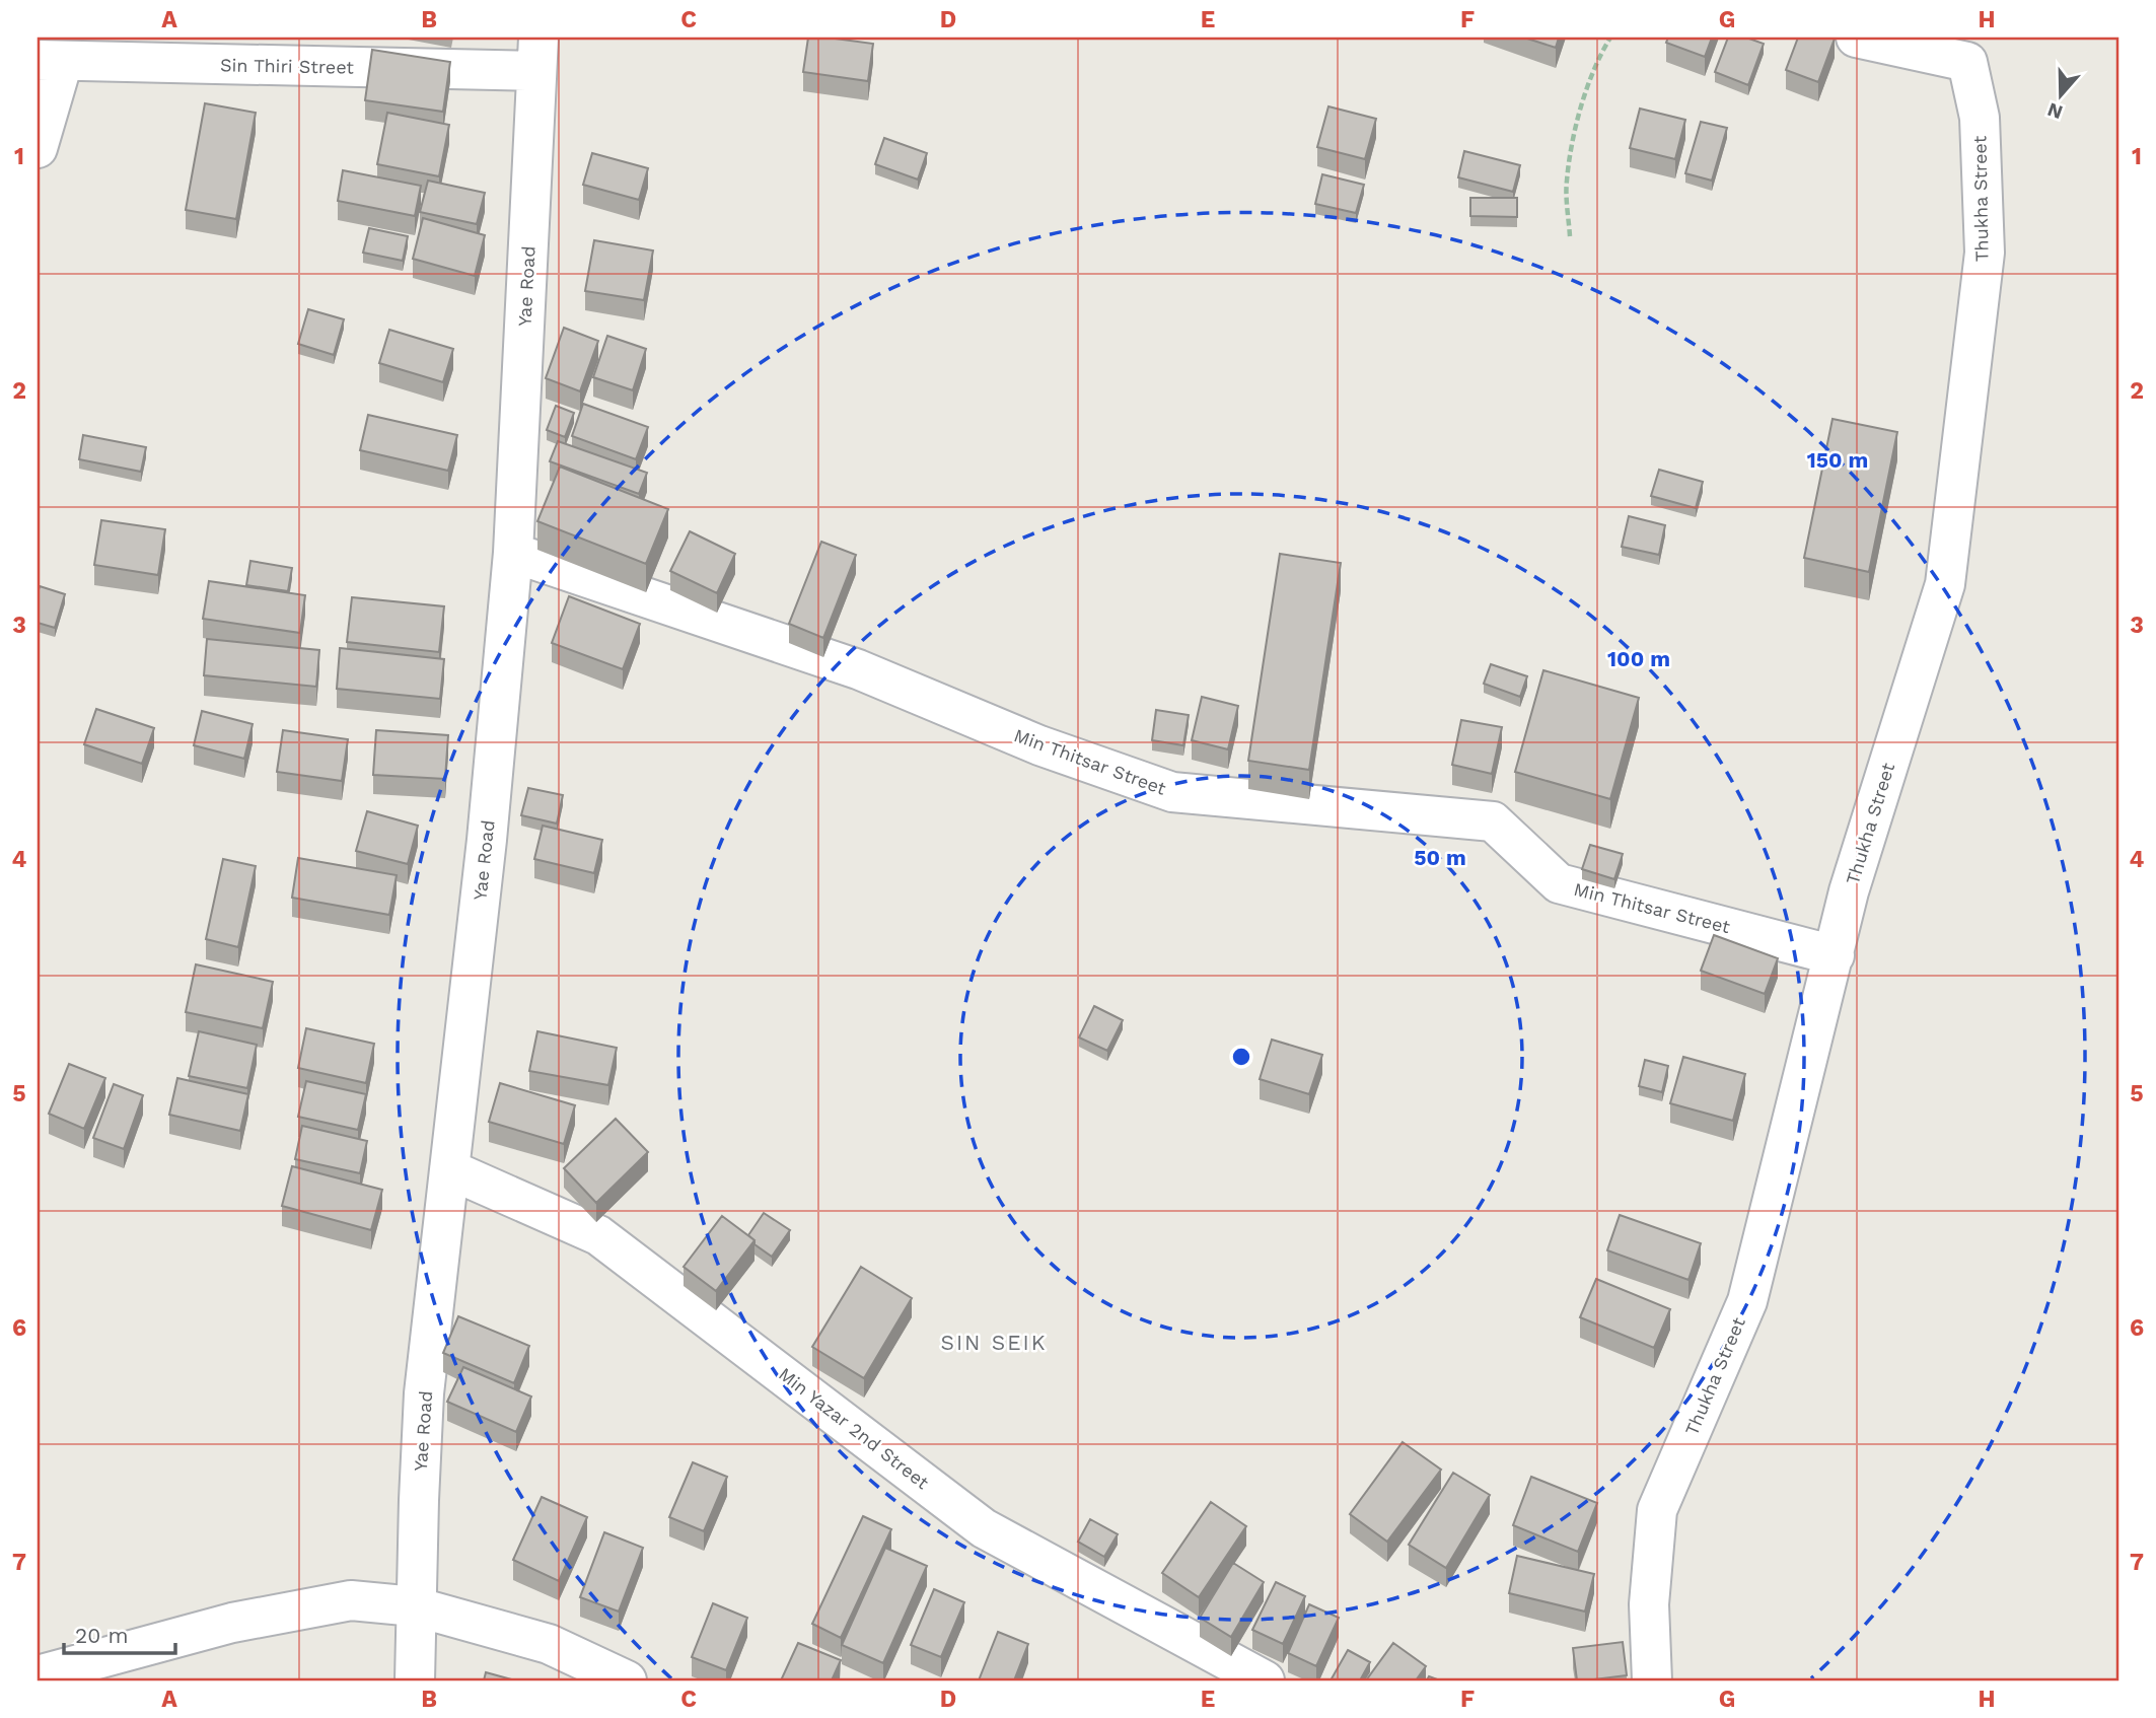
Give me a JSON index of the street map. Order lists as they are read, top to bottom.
{
  "streets": {
    "street": [
      "Sin Thiri Street",
      "Thukha Street",
      "Yae Road",
      "Min Thitsar Street",
      "Min Yazar 2nd Street"
    ]
  },
  "crossings": [
    ["Sin Thiri Street", "Yae Road"],
    ["Thukha Street", "Min Thitsar Street"],
    ["Yae Road", "Min Thitsar Street"],
    ["Yae Road", "Min Yazar 2nd Street"]
  ],
  "districts": ["SIN SEIK"],
  "scale_bar": "20 m",
  "north": "bottom",
  "grid": {
    "columns": [
      "A",
      "B",
      "C",
      "D",
      "E",
      "F",
      "G",
      "H"
    ],
    "rows": [
      "1",
      "2",
      "3",
      "4",
      "5",
      "6",
      "7"
    ]
  },
  "rings": ["150 m", "100 m", "50 m"]
}
